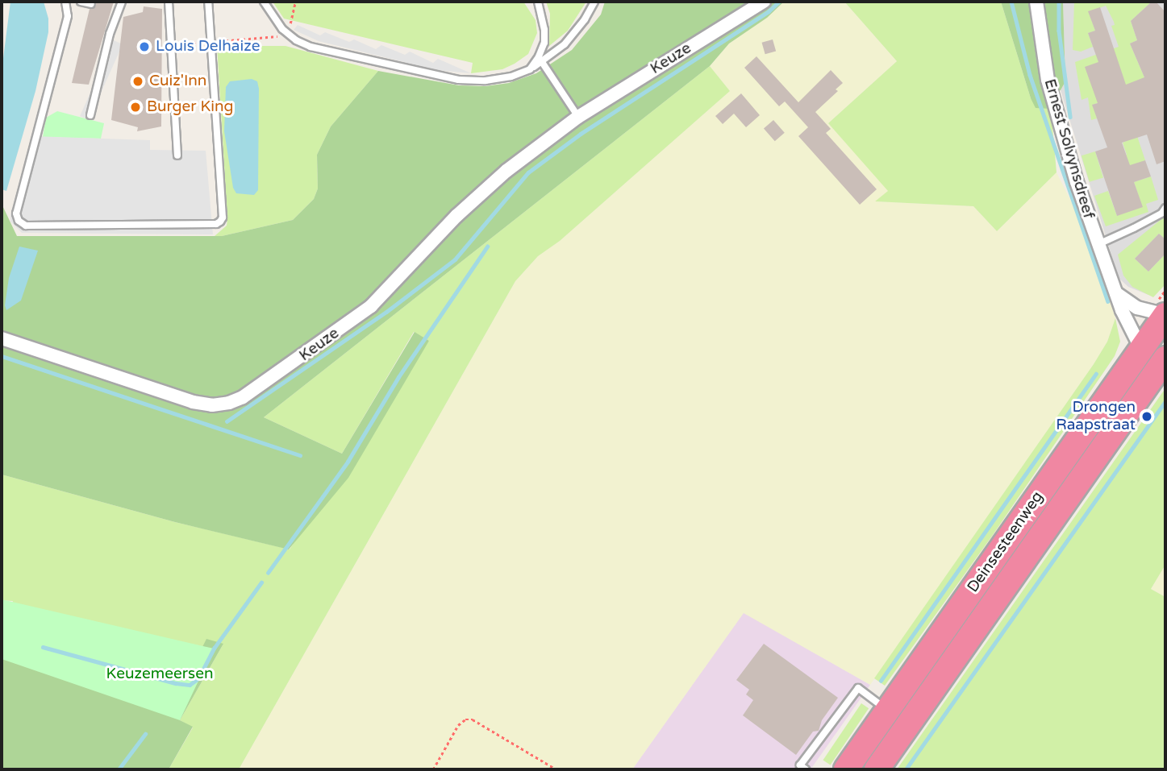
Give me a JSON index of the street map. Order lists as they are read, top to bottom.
{
  "streets": {
    "highway": ["Deinsesteenweg"],
    "street": ["Keuze", "Ernest Solvynsdreef"]
  },
  "crossings": [
    ["Ernest Solvynsdreef", "Deinsesteenweg"]
  ],
  "parks": ["Keuzemeersen"],
  "places": [
    "Louis Delhaize",
    "Cuiz'Inn",
    "Burger King",
    "Drongen Raapstraat"
  ]
}
